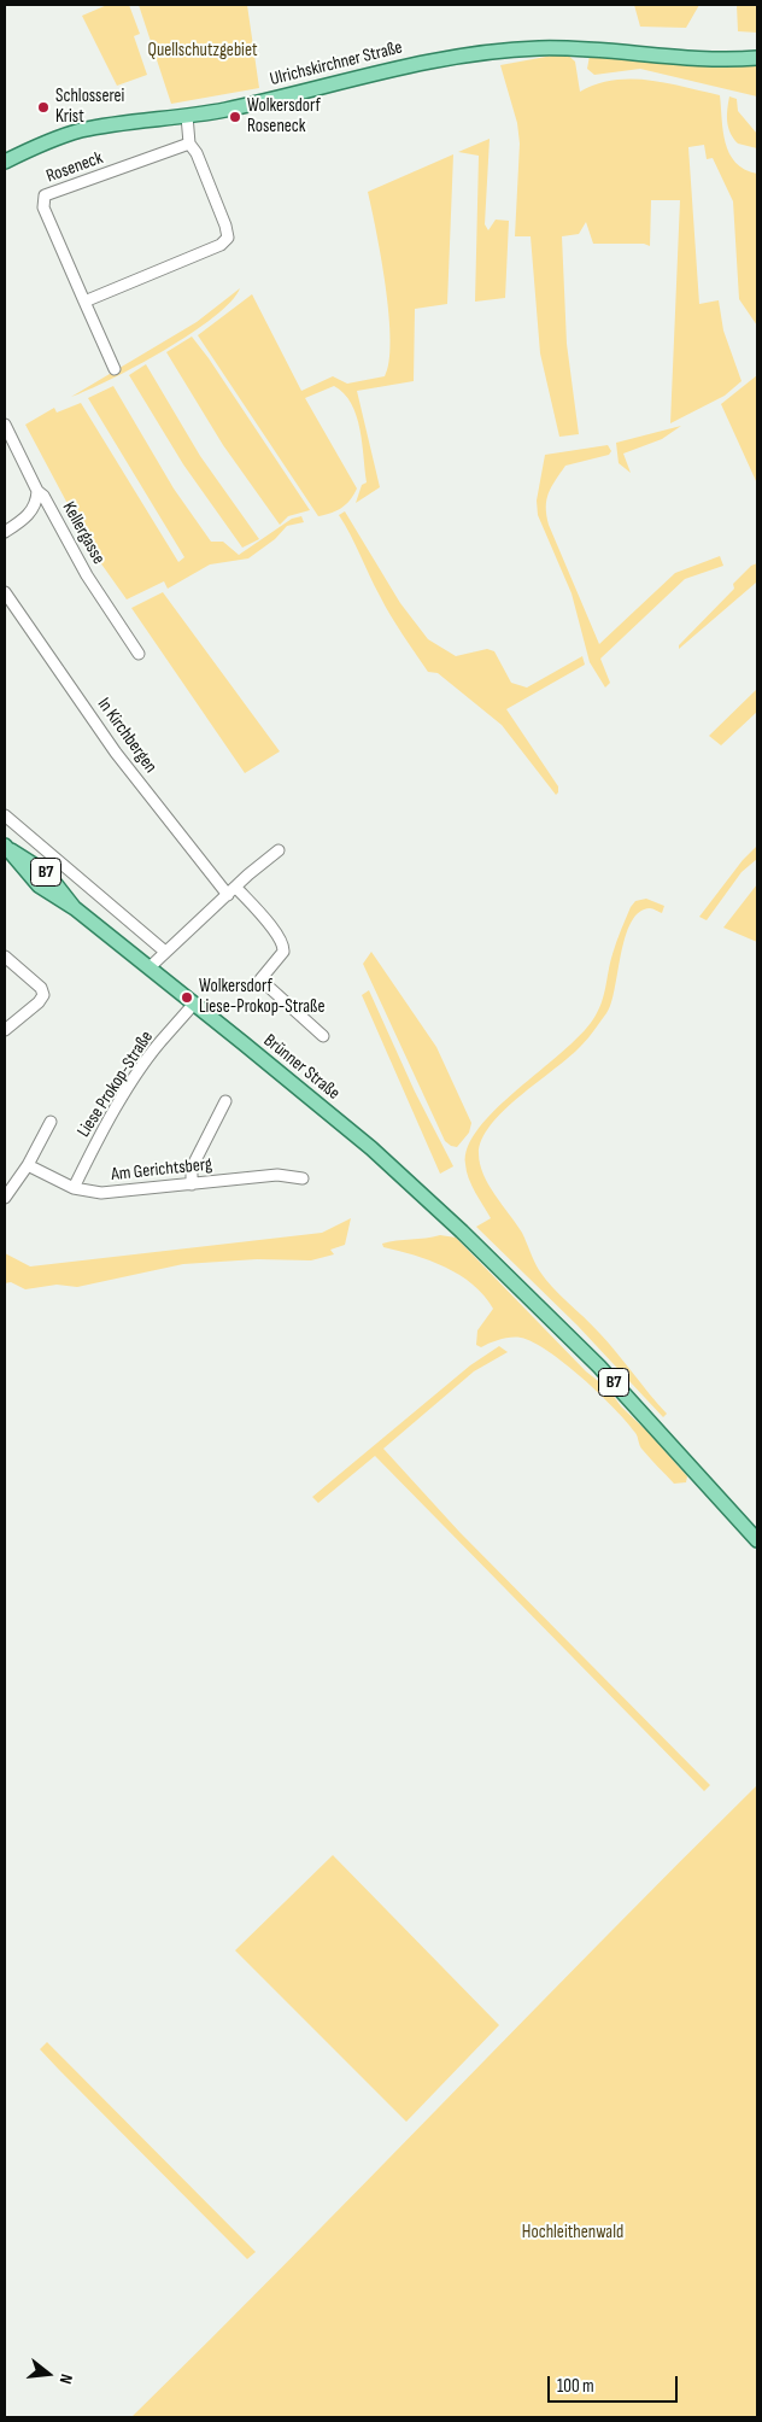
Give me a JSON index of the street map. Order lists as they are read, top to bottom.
{
  "streets": {
    "main road": ["Ulrichskirchner Straße", "B7", "Brünner Straße"],
    "street": [
      "Roseneck",
      "Kellergasse",
      "In Kirchbergen",
      "Liese Prokop-Straße",
      "Am Gerichtsberg"
    ]
  },
  "crossings": [
    ["Brünner Straße", "Liese Prokop-Straße"],
    ["Liese Prokop-Straße", "Am Gerichtsberg"]
  ],
  "parks": ["Quellschutzgebiet", "Hochleithenwald"],
  "places": ["Schlosserei Krist", "Wolkersdorf Roseneck", "Wolkersdorf Liese-Prokop-Straße"],
  "scale_bar": "100 m",
  "north": "right"
}
